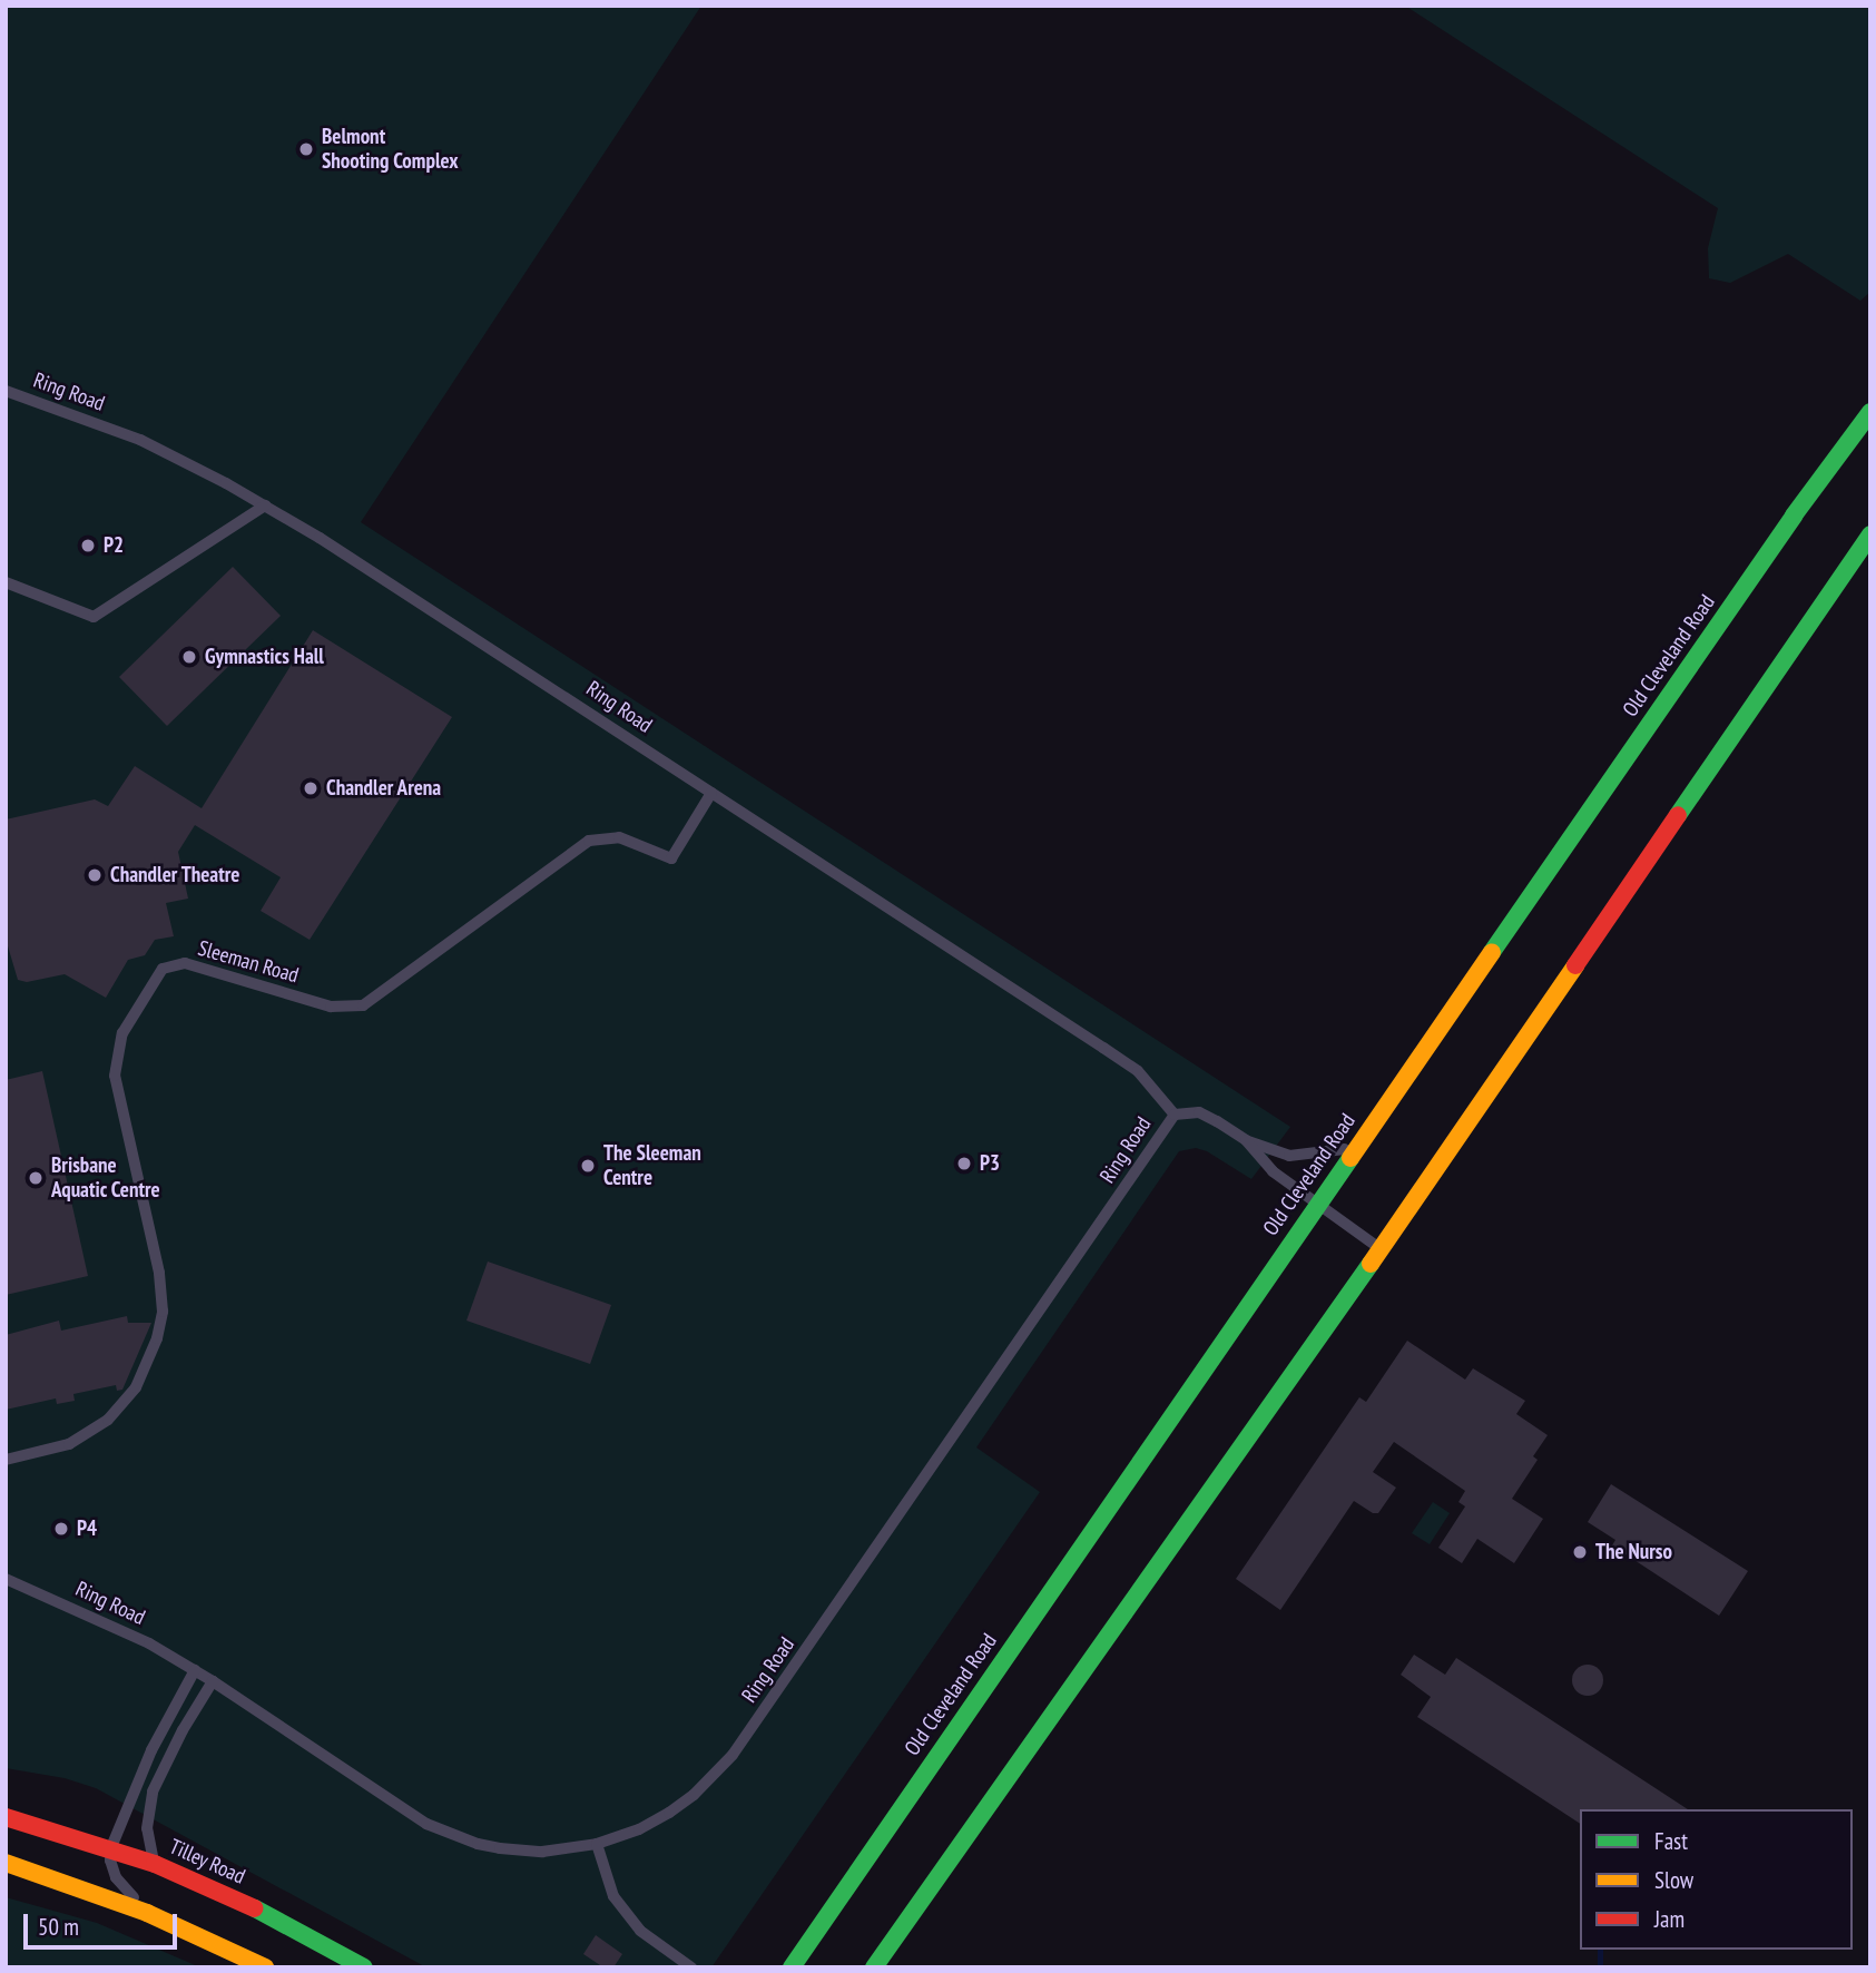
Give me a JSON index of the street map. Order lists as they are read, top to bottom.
{
  "streets": {
    "main road": ["Old Cleveland Road", "Tilley Road"],
    "lane": ["Ring Road", "Sleeman Road"]
  },
  "crossings": [
    ["Ring Road", "Old Cleveland Road"],
    ["Ring Road", "Sleeman Road"]
  ],
  "places": [
    "Belmont Shooting Complex",
    "P2",
    "Gymnastics Hall",
    "Chandler Arena",
    "Chandler Theatre",
    "P3",
    "The Sleeman Centre",
    "Brisbane Aquatic Centre",
    "P4",
    "The Nurso"
  ],
  "legend": ["Fast", "Slow", "Jam"],
  "scale_bar": "50 m"
}
